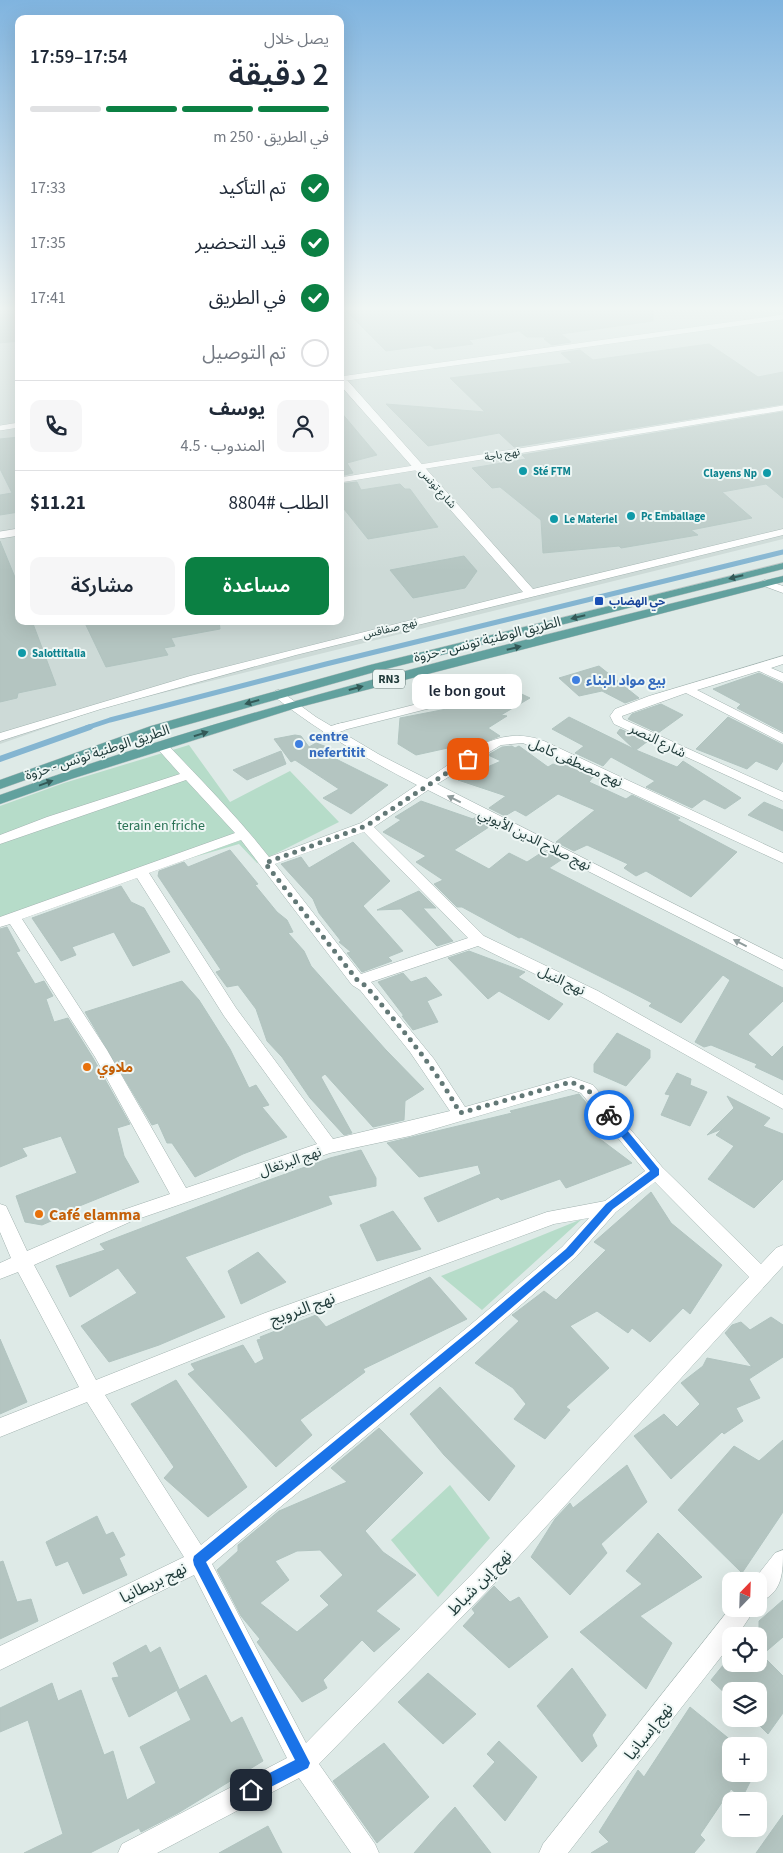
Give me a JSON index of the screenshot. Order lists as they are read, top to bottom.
{
  "streets": {
    "main road": ["الطريق الوطنية تونس - حزوة", "RN3"],
    "street": [
      "شارع تونس",
      "نهج صفاقس",
      "شارع النصر",
      "نهج مصطفى كامل",
      "نهج صلاح الدين الأيوبي",
      "نهج النيل",
      "نهج البرتغال",
      "نهج النرويج",
      "نهج بريطانيا",
      "نهج إبن شباط",
      "نهج إسبانيا"
    ],
    "lane": ["نهج باجة"]
  },
  "crossings": [
    ["نهج باجة", "شارع تونس"],
    ["شارع تونس", "نهج صفاقس"],
    ["الطريق الوطنية تونس - حزوة", "نهج صلاح الدين الأيوبي"],
    ["نهج مصطفى كامل", "نهج صلاح الدين الأيوبي"],
    ["نهج مصطفى كامل", "نهج النيل"],
    ["نهج البرتغال", "نهج بريطانيا"],
    ["نهج النرويج", "نهج بريطانيا"]
  ],
  "one_way": ["نهج صلاح الدين الأيوبي"],
  "parks": ["terain en friche"],
  "places": {
    "other": [
      "Sté FTM",
      "Clayens Np",
      "Pc Emballage",
      "Le Materiel",
      "Salottitalia",
      "بيع مواد البناء",
      "centre nefertitit",
      "le bon gout",
      "ملاوي",
      "Café elamma"
    ],
    "transit": ["حي الهضاب"]
  },
  "north": "top right",
  "page": {
    "heading": ["2 دقيقة", "يصل خلال", "17:54–17:59"],
    "panel": [
      "يوسف",
      "المندوب · 4.5",
      "الطلب #8804",
      "$11.21"
    ],
    "bar": "في الطريق · 250 m",
    "list": [
      ["تم التأكيد", "17:33"],
      ["قيد التحضير", "17:35"],
      ["في الطريق", "17:41"],
      "تم التوصيل"
    ],
    "buttons": ["مساعدة", "مشاركة"],
    "bubble": "le bon gout",
    "map_buttons": ["+", "−"]
  }
}
